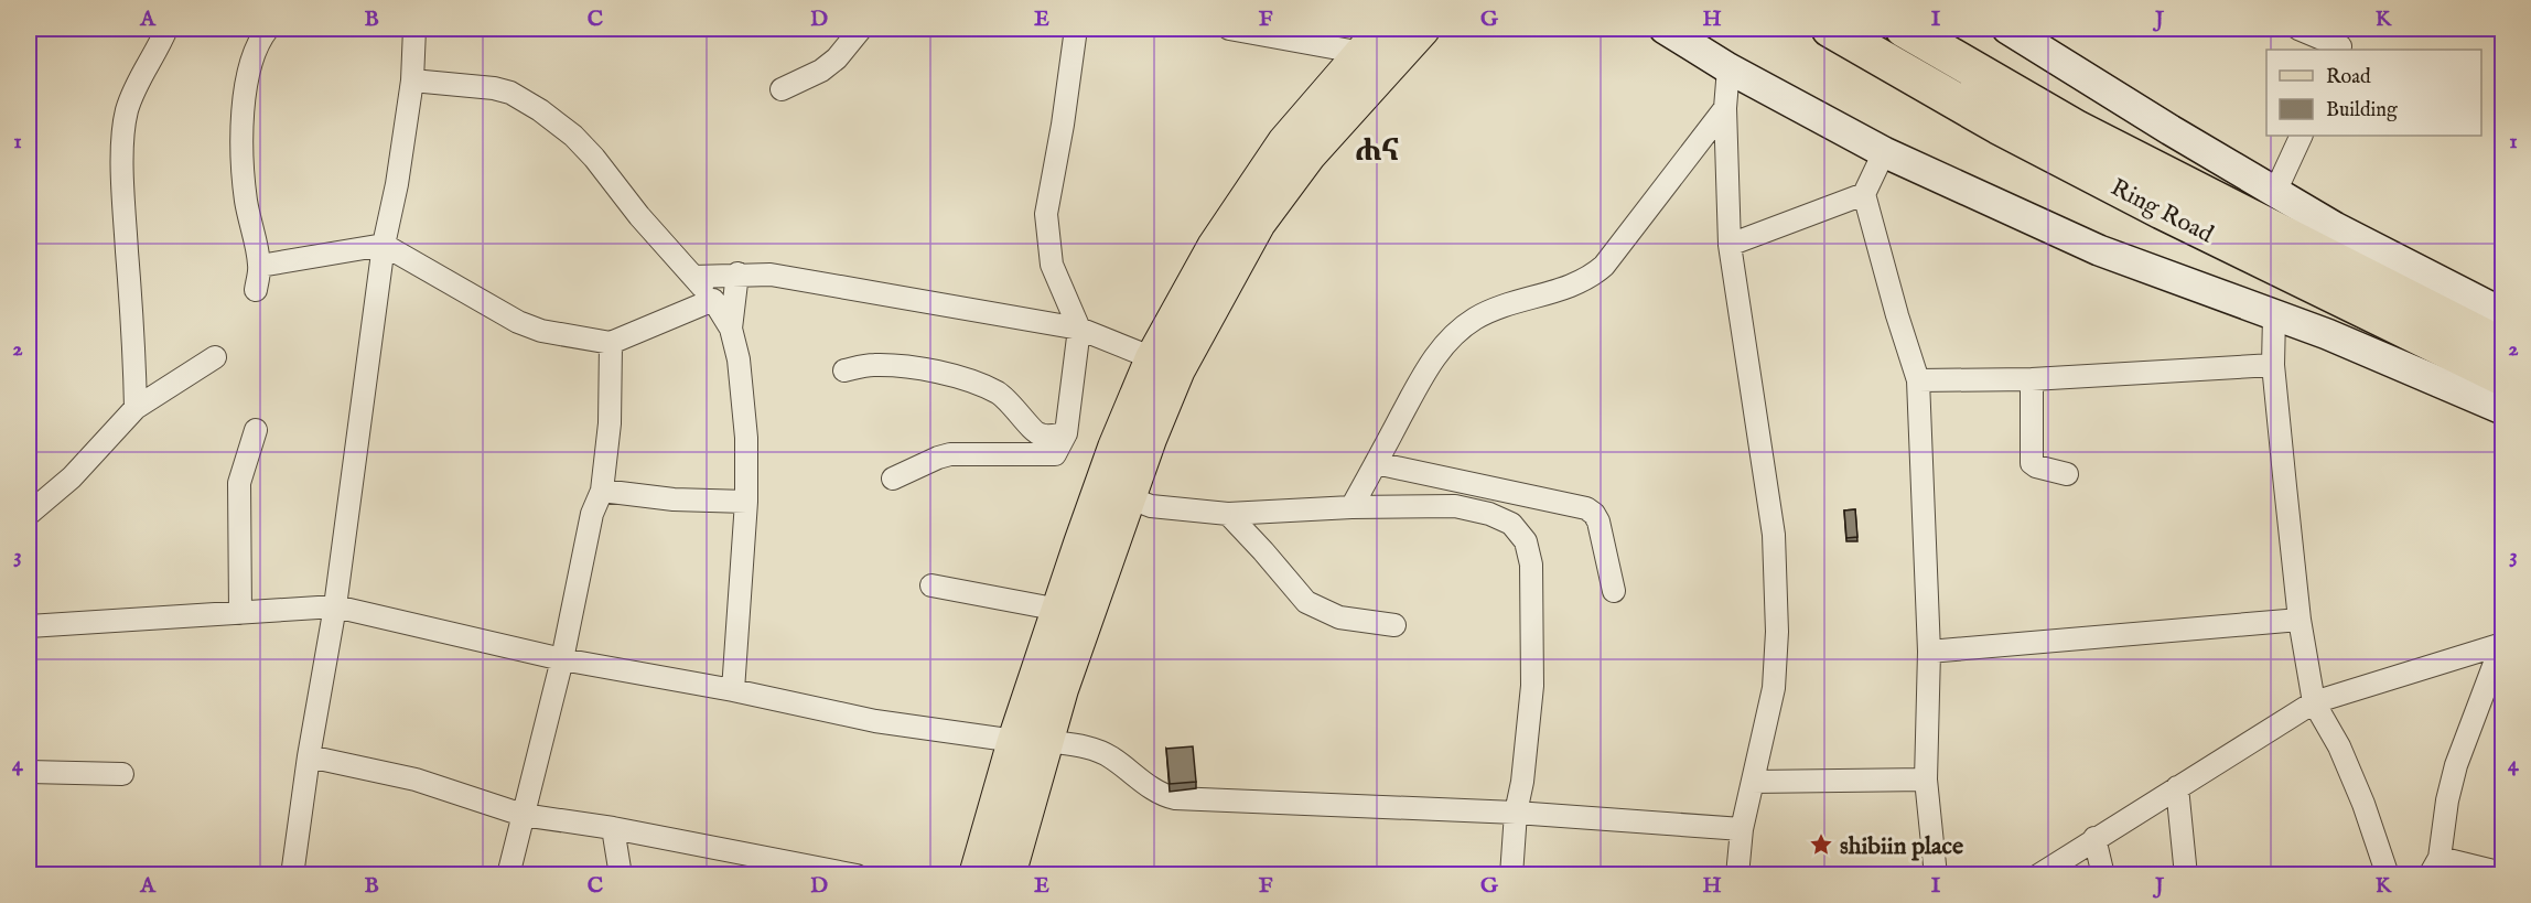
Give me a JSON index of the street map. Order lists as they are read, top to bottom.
{
  "streets": {
    "highway": ["Ring Road"]
  },
  "districts": ["ሐና"],
  "places": {
    "place": ["shibiin place"]
  },
  "legend": ["Road", "Building"],
  "grid": {
    "columns": [
      "A",
      "B",
      "C",
      "D",
      "E",
      "F",
      "G",
      "H",
      "I",
      "J",
      "K"
    ],
    "rows": [
      "1",
      "2",
      "3",
      "4"
    ]
  }
}
